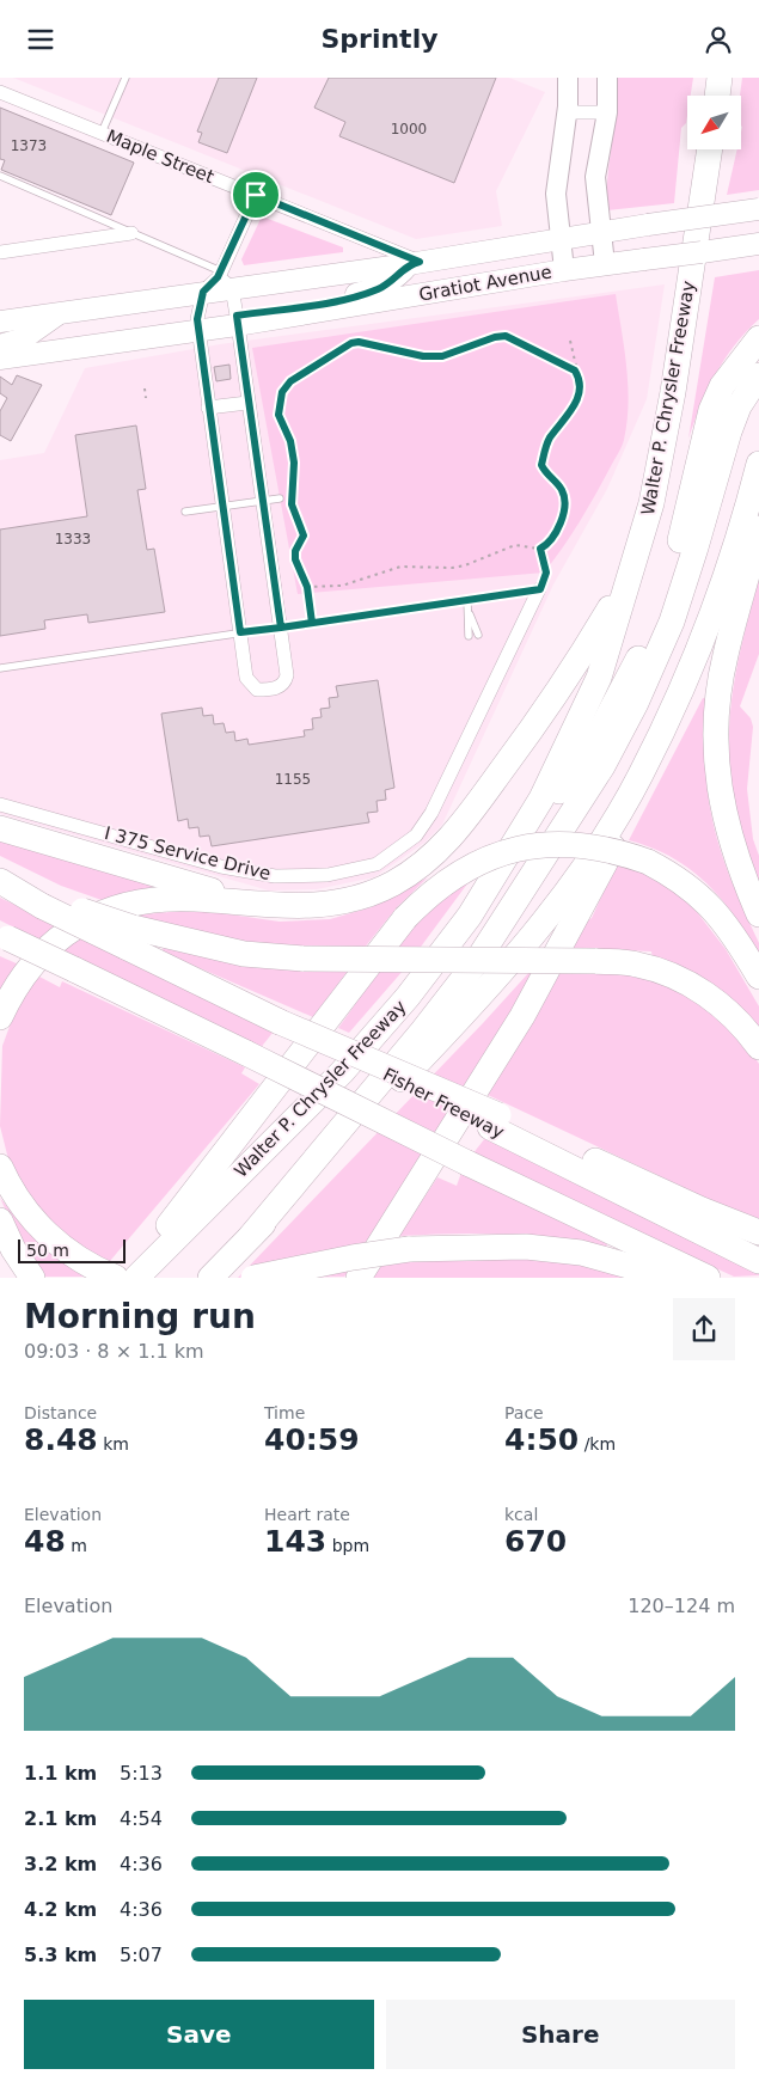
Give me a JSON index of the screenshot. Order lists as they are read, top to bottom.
{
  "streets": {
    "highway": ["Walter P. Chrysler Freeway", "Fisher Freeway"],
    "main road": ["Gratiot Avenue"],
    "street": ["Maple Street", "I 375 Service Drive"]
  },
  "crossings": [
    ["Maple Street", "Gratiot Avenue"]
  ],
  "house_numbers": [
    "1000",
    "1373",
    "1333",
    "1155"
  ],
  "scale_bar": "50 m",
  "north": "bottom left",
  "page": {
    "header": "Sprintly",
    "scale": "50 m",
    "heading": ["Morning run", "09:03 · 8 × 1.1 km"],
    "stats": [
      ["Distance", "8.48 km"],
      ["Time", "40:59"],
      ["Pace", "4:50 /km"],
      ["Elevation", "48 m"],
      ["Heart rate", "143 bpm"],
      ["kcal", "670"]
    ],
    "chart": ["Elevation", "120–124 m"],
    "list": [
      {
        "name": "1.1 km",
        "note": "5:13"
      },
      {
        "name": "2.1 km",
        "note": "4:54"
      },
      {
        "name": "3.2 km",
        "note": "4:36"
      },
      {
        "name": "4.2 km",
        "note": "4:36"
      },
      {
        "name": "5.3 km",
        "note": "5:07"
      }
    ],
    "buttons": ["Save", "Share"]
  }
}
